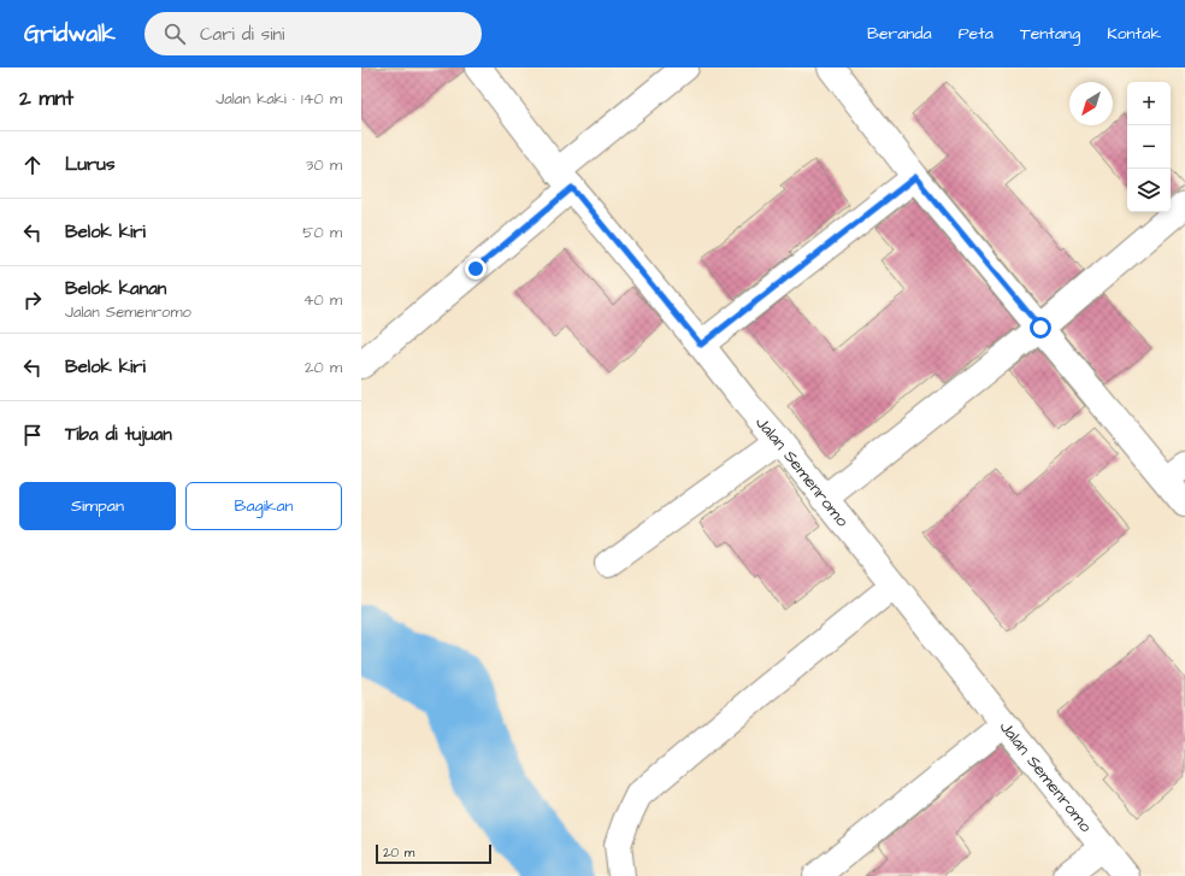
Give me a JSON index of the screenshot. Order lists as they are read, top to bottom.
{
  "streets": {
    "street": ["Jalan Semenromo"]
  },
  "scale_bar": "20 m",
  "north": "bottom left",
  "page": {
    "header": "Gridwalk",
    "search": "Cari di sini",
    "nav": [
      "Beranda",
      "Peta",
      "Tentang",
      "Kontak"
    ],
    "heading": ["2 mnt", "Jalan kaki · 140 m"],
    "map_buttons": ["+", "−"],
    "list": [
      ["Lurus", "30 m"],
      ["Belok kiri", "50 m"],
      ["Belok kanan", "Jalan Semenromo", "40 m"],
      ["Belok kiri", "20 m"],
      "Tiba di tujuan"
    ],
    "buttons": ["Simpan", "Bagikan"],
    "scale": "20 m"
  }
}
